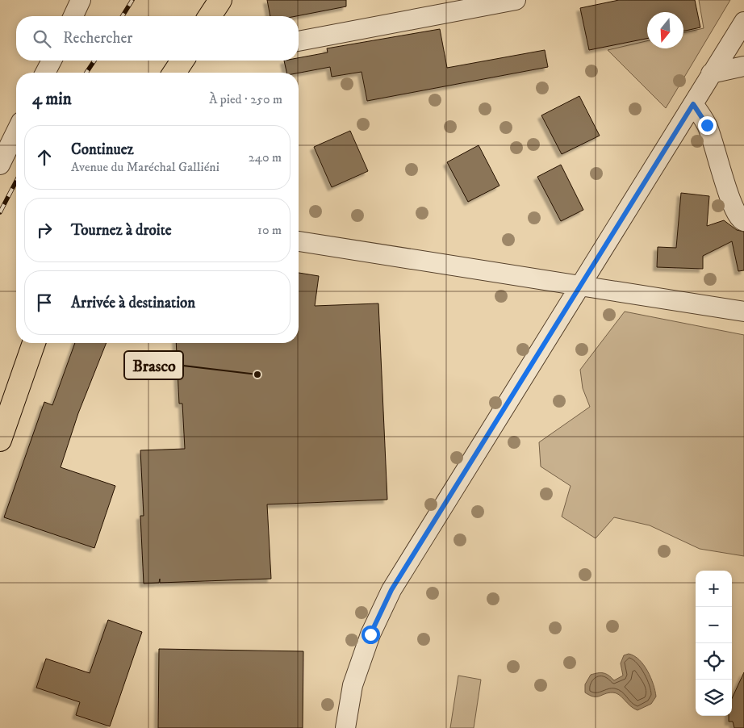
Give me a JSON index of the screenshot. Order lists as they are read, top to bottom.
{
  "places": ["Brasco"],
  "north": "bottom",
  "page": {
    "search": "Rechercher",
    "heading": ["4 min", "À pied · 250 m"],
    "list": [
      ["Continuez", "Avenue du Maréchal Galliéni", "240 m"],
      ["Tournez à droite", "10 m"],
      "Arrivée à destination"
    ],
    "map_buttons": ["+", "−"]
  }
}
